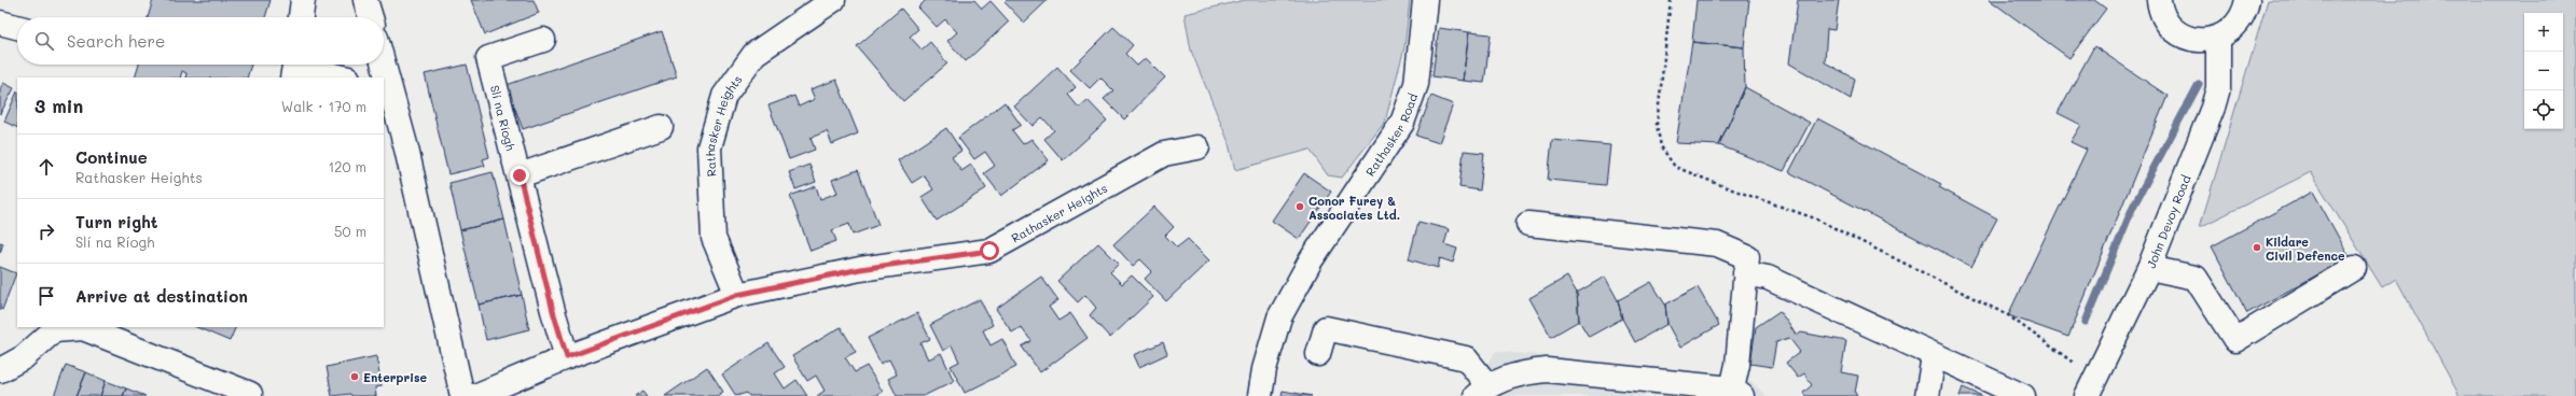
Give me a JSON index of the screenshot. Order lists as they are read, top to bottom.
{
  "streets": {
    "street": [
      "Slí na Ríogh",
      "Rathasker Heights",
      "Rathasker Road",
      "John Devoy Road"
    ]
  },
  "crossings": [
    ["Slí na Ríogh", "Rathasker Heights"]
  ],
  "places": ["Conor Furey & Associates Ltd.", "Kildare Civil Defence", "Enterprise"],
  "page": {
    "map_buttons": ["+", "−"],
    "search": "Search here",
    "heading": ["3 min", "Walk · 170 m"],
    "list": [
      ["Continue", "Rathasker Heights", "120 m"],
      ["Turn right", "Slí na Ríogh", "50 m"],
      "Arrive at destination"
    ]
  }
}
